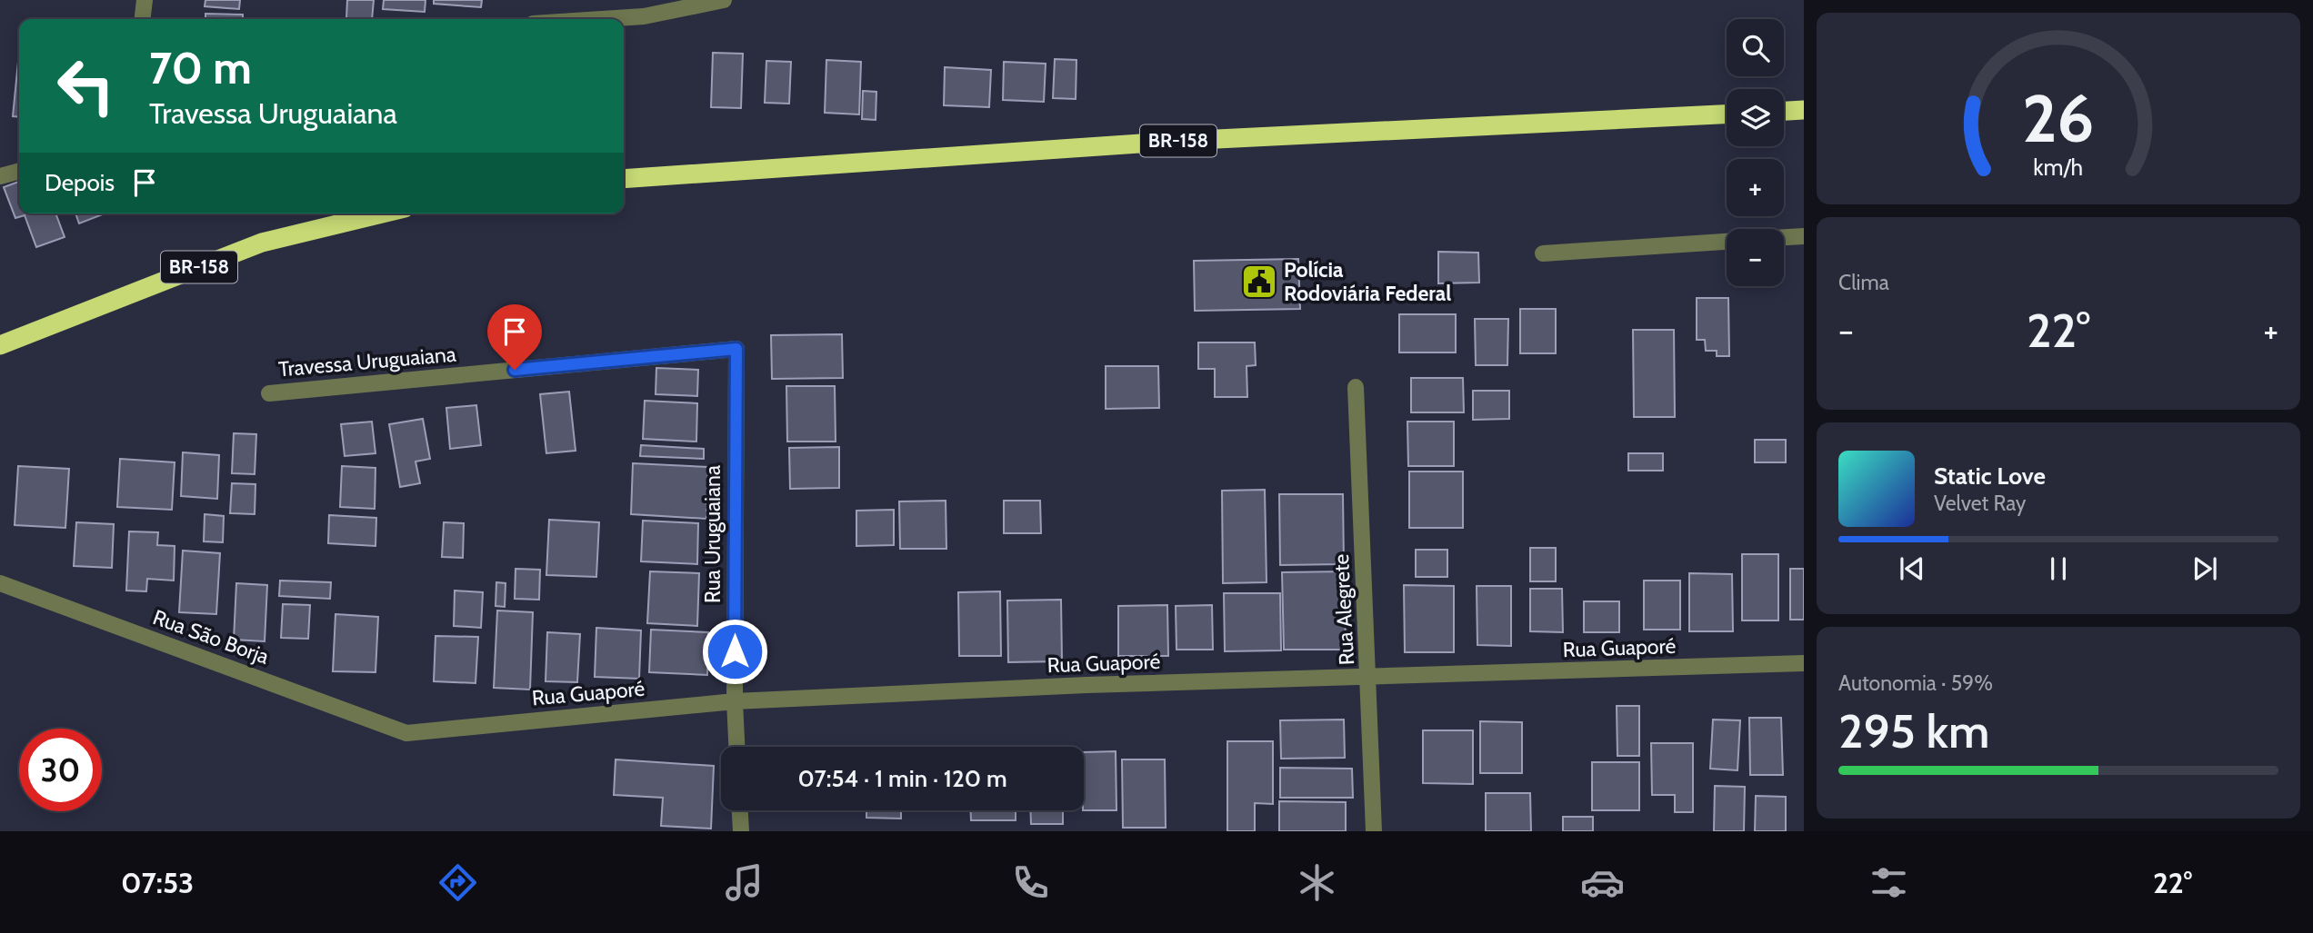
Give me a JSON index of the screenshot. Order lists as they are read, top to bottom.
{
  "streets": {
    "highway": ["BR-158"],
    "street": [
      "Travessa Uruguaiana",
      "Rua Uruguaiana",
      "Rua Alegrete",
      "Rua São Borja",
      "Rua Guaporé"
    ]
  },
  "crossings": [
    ["Travessa Uruguaiana", "Rua Uruguaiana"],
    ["Rua Uruguaiana", "Rua Guaporé"],
    ["Rua Alegrete", "Rua Guaporé"],
    ["Rua São Borja", "Rua Guaporé"]
  ],
  "places": {
    "public building": ["Polícia Rodoviária Federal"]
  },
  "page": {
    "map_buttons": ["+", "−"],
    "turn": ["70 m", "Travessa Uruguaiana"],
    "then": "Depois",
    "tile": [
      "Clima",
      ["Autonomia · 59%", "295 km"]
    ],
    "heat": ["−", "22°", "+"],
    "song": ["Static Love", "Velvet Ray"],
    "limit": "30",
    "trip": "07:54 · 1 min · 120 m",
    "tabs": ["07:53", "22°"],
    "gauge": ["26", "km/h"]
  }
}
